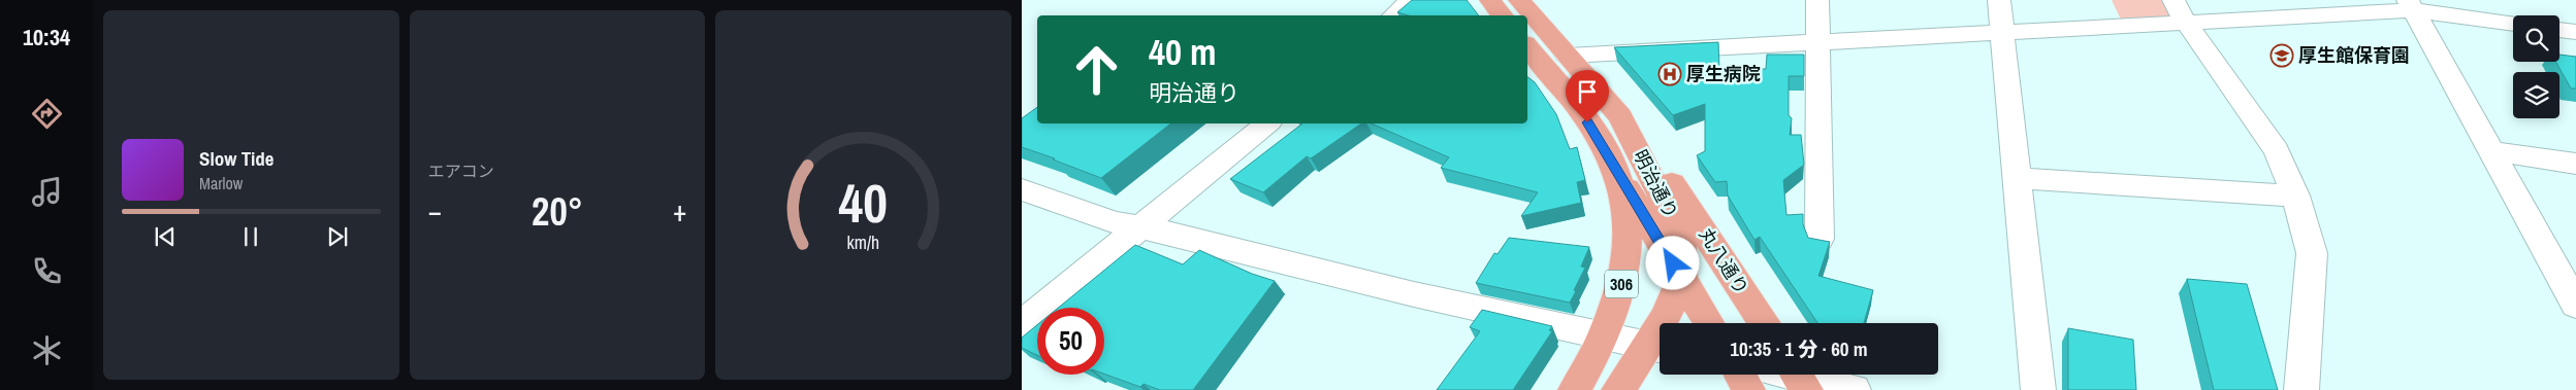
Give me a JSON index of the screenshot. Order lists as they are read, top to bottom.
{
  "streets": {
    "main road": ["明治通り", "丸八通り", "306"]
  },
  "crossings": [
    ["明治通り", "丸八通り"]
  ],
  "places": {
    "school or university": ["厚生館保育園"],
    "hospital": ["厚生病院"]
  },
  "page": {
    "tabs": "10:34",
    "tile": "エアコン",
    "turn": ["40 m", "明治通り"],
    "song": ["Slow Tide", "Marlow"],
    "heat": ["−", "20°", "+"],
    "limit": "50",
    "trip": "10:35 · 1 分 · 60 m",
    "gauge": ["40", "km/h"]
  }
}
